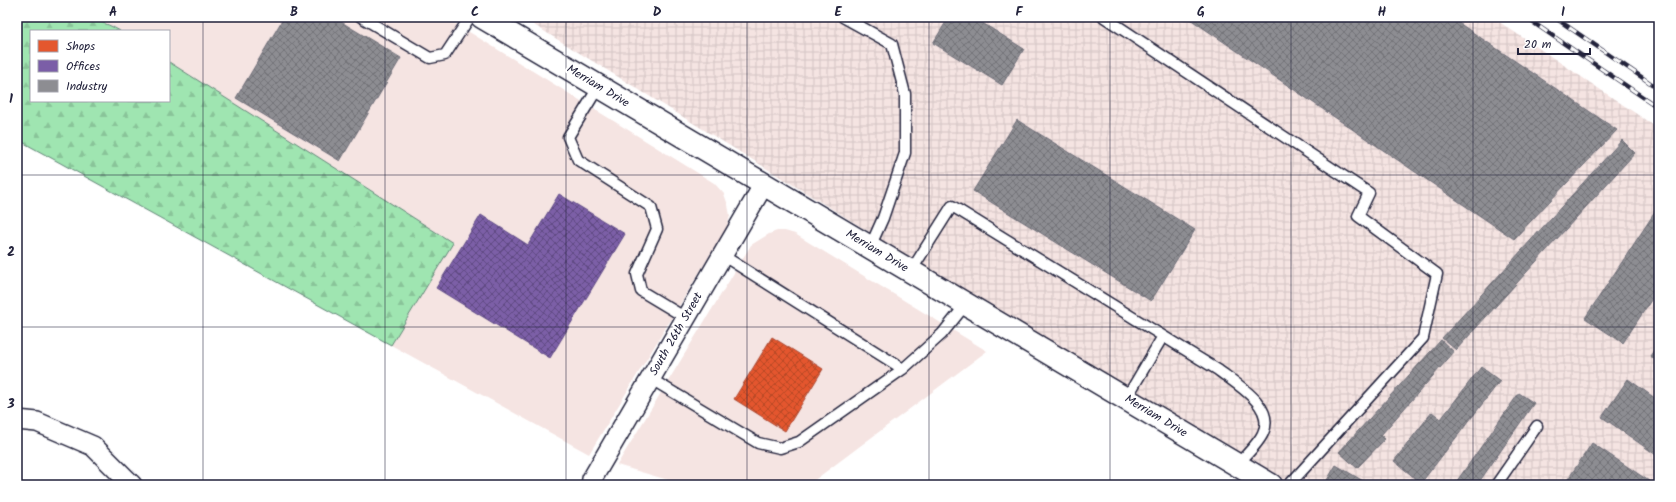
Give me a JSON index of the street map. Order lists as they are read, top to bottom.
{
  "streets": {
    "main road": ["Merriam Drive"],
    "street": ["South 26th Street"]
  },
  "crossings": [
    ["Merriam Drive", "South 26th Street"]
  ],
  "legend": ["Shops", "Offices", "Industry"],
  "scale_bar": "20 m",
  "grid": {
    "columns": [
      "A",
      "B",
      "C",
      "D",
      "E",
      "F",
      "G",
      "H",
      "I"
    ],
    "rows": ["1", "2", "3"]
  }
}
